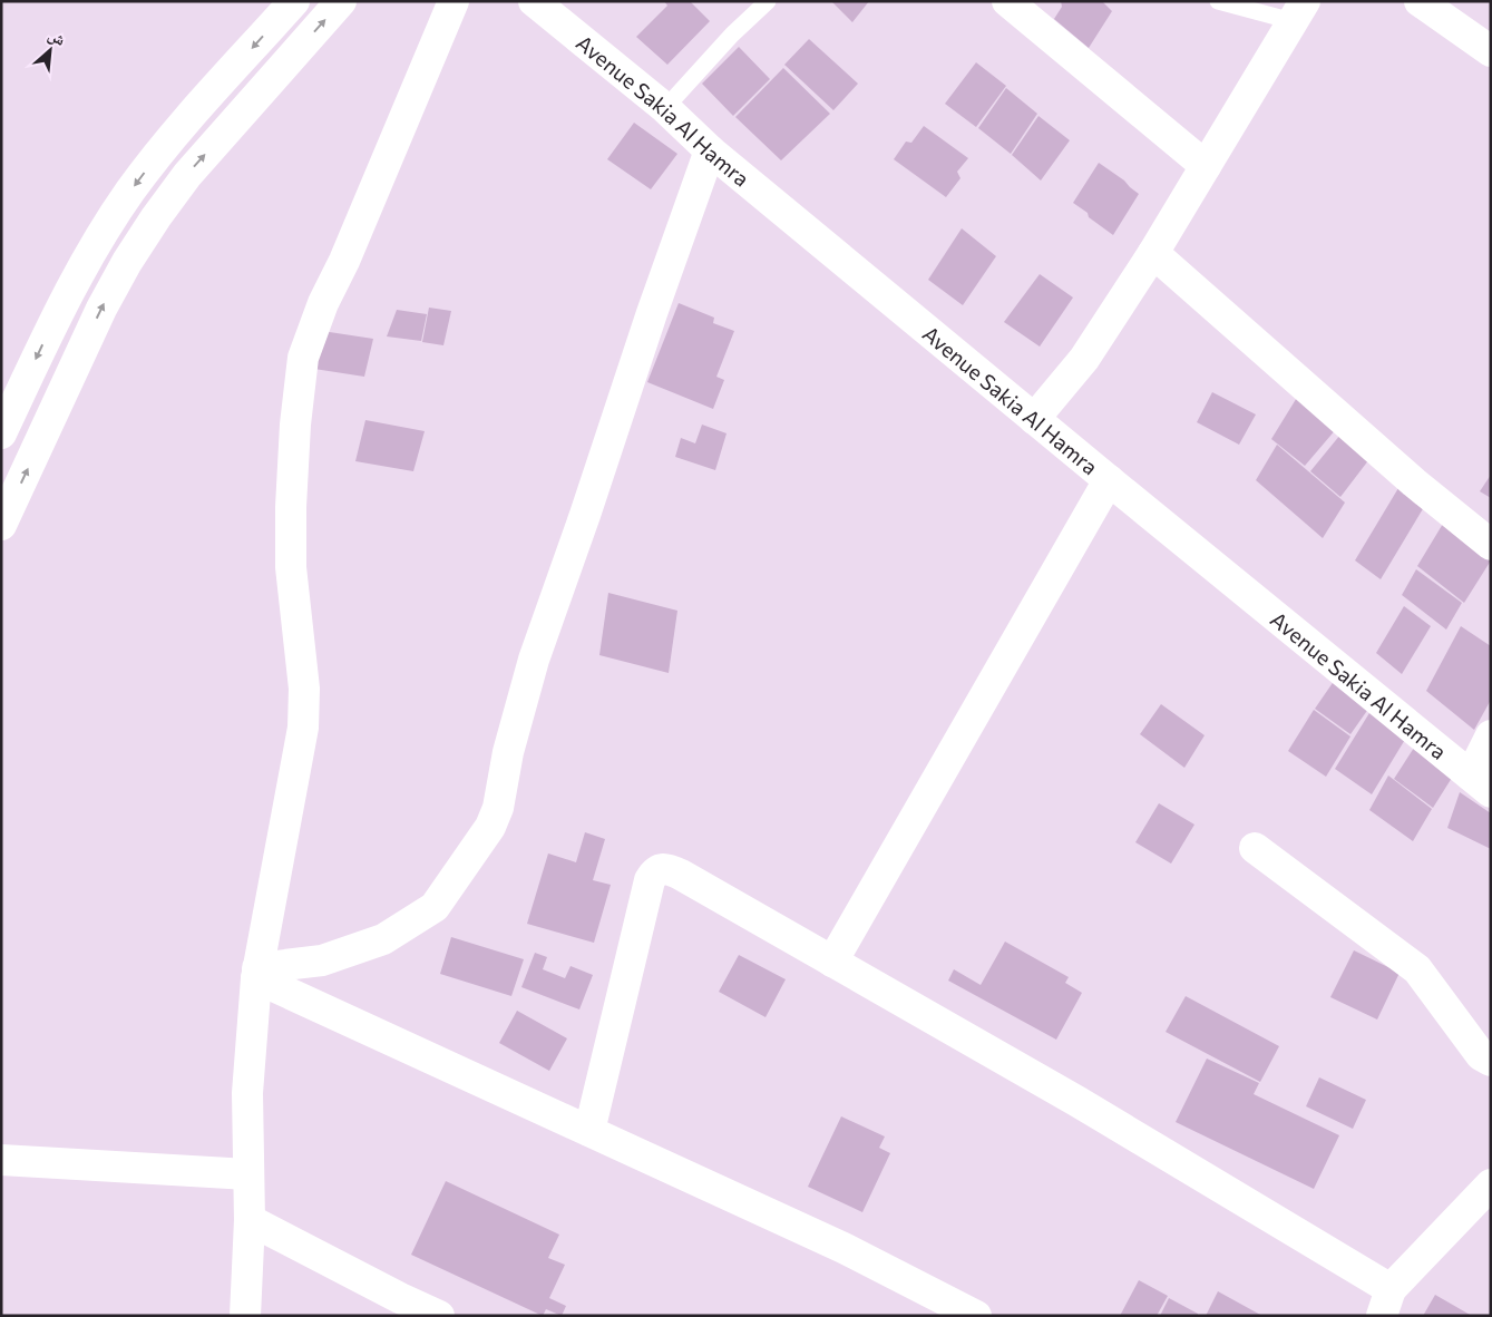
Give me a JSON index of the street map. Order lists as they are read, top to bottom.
{
  "streets": {
    "street": ["Avenue Sakia Al Hamra"]
  },
  "north": "top right"
}
